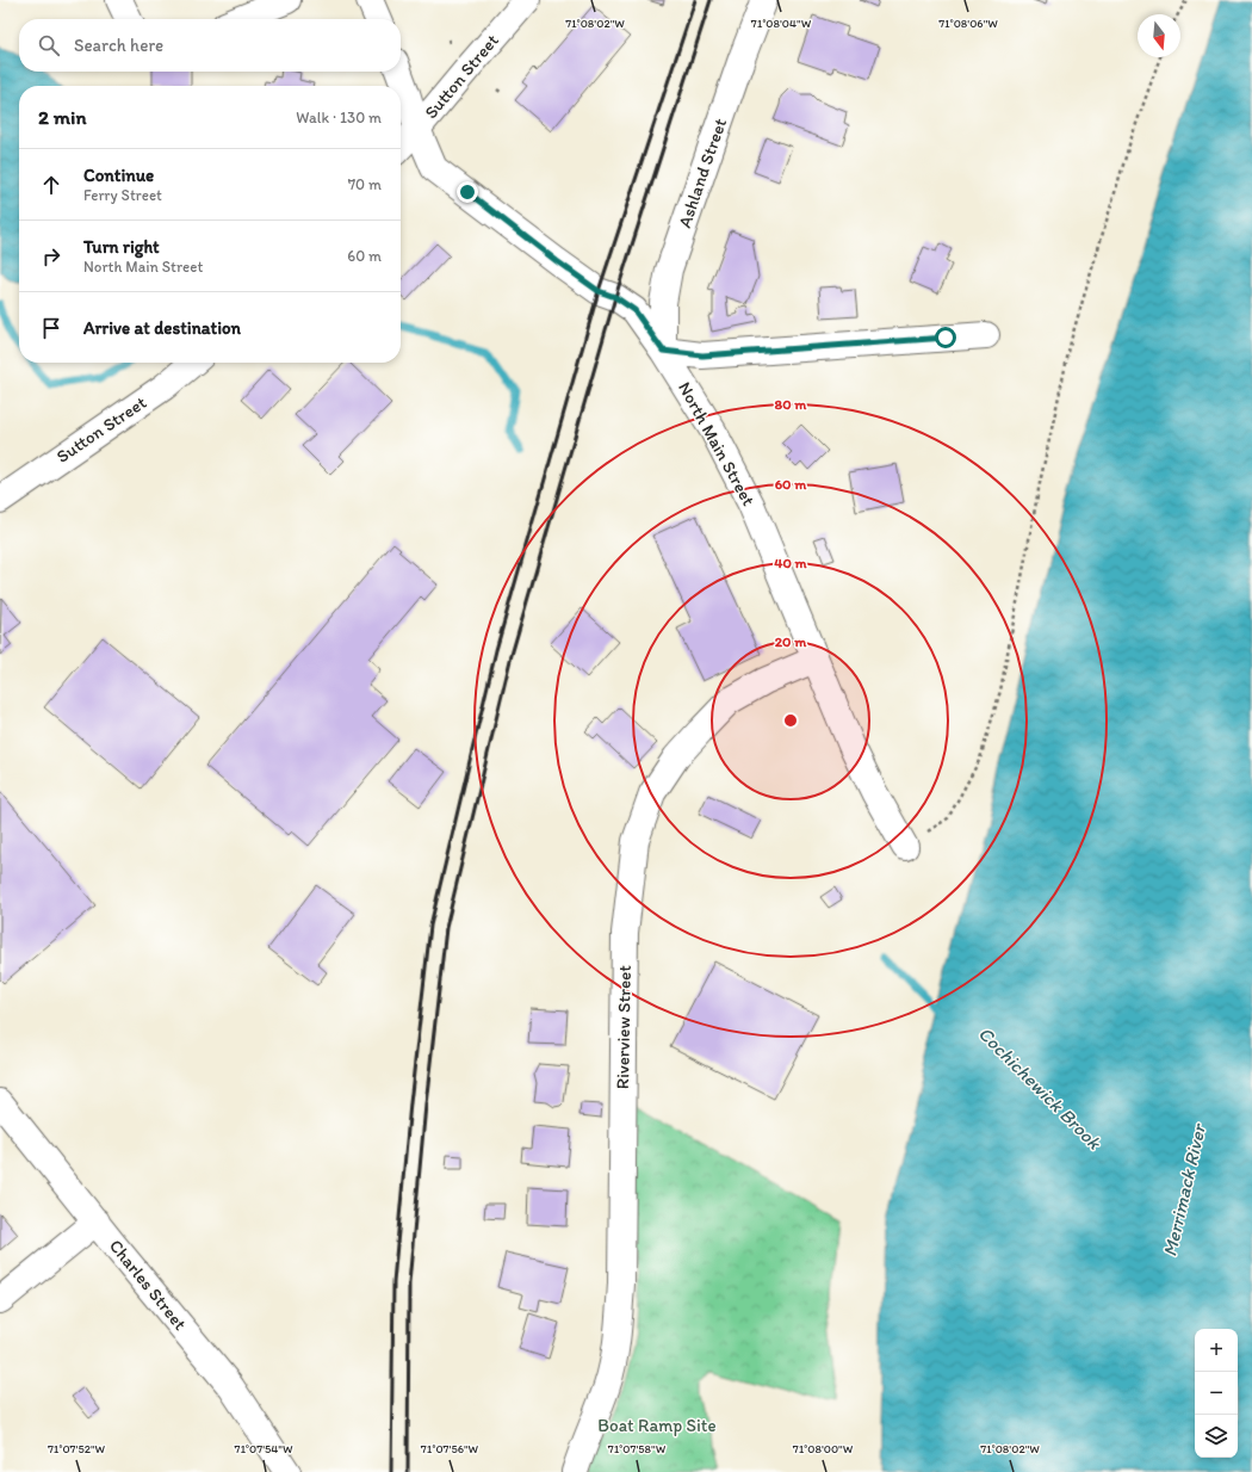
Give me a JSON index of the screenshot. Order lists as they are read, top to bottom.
{
  "streets": {
    "main road": [
      "Sutton Street",
      "Ashland Street",
      "North Main Street",
      "Riverview Street",
      "Charles Street"
    ]
  },
  "crossings": [
    ["Sutton Street", "North Main Street"],
    ["Ashland Street", "North Main Street"],
    ["North Main Street", "Riverview Street"]
  ],
  "water": ["Cochichewick Brook", "Merrimack River"],
  "parks": ["Boat Ramp Site"],
  "north": "bottom",
  "page": {
    "search": "Search here",
    "heading": ["2 min", "Walk · 130 m"],
    "list": [
      ["Continue", "Ferry Street", "70 m"],
      ["Turn right", "North Main Street", "60 m"],
      "Arrive at destination"
    ],
    "map_buttons": ["+", "−"]
  },
  "coordinates": [
    "71°08'02\"W",
    "71°08'04\"W",
    "71°08'06\"W",
    "71°07'52\"W",
    "71°07'54\"W",
    "71°07'56\"W",
    "71°07'58\"W",
    "71°08'00\"W"
  ],
  "rings": [
    "80 m",
    "60 m",
    "40 m",
    "20 m"
  ]
}
